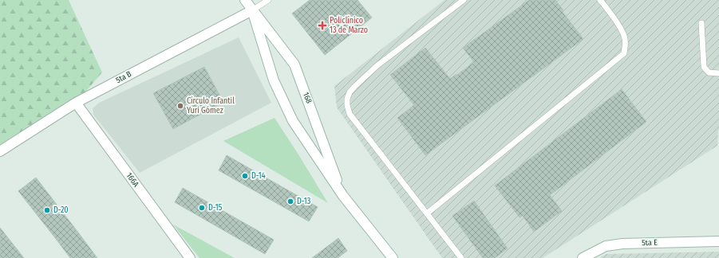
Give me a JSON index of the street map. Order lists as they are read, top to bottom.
{
  "streets": {
    "street": [
      "5ta B",
      "168",
      "166A",
      "5ta E"
    ]
  },
  "crossings": [
    ["5ta B", "168"],
    ["5ta B", "166A"]
  ],
  "places": {
    "health": ["Policlínico 13 de Marzo"],
    "other": [
      "Círculo Infantil Yuri Gómez",
      "D-14",
      "D-13",
      "D-15",
      "D-20"
    ]
  }
}
